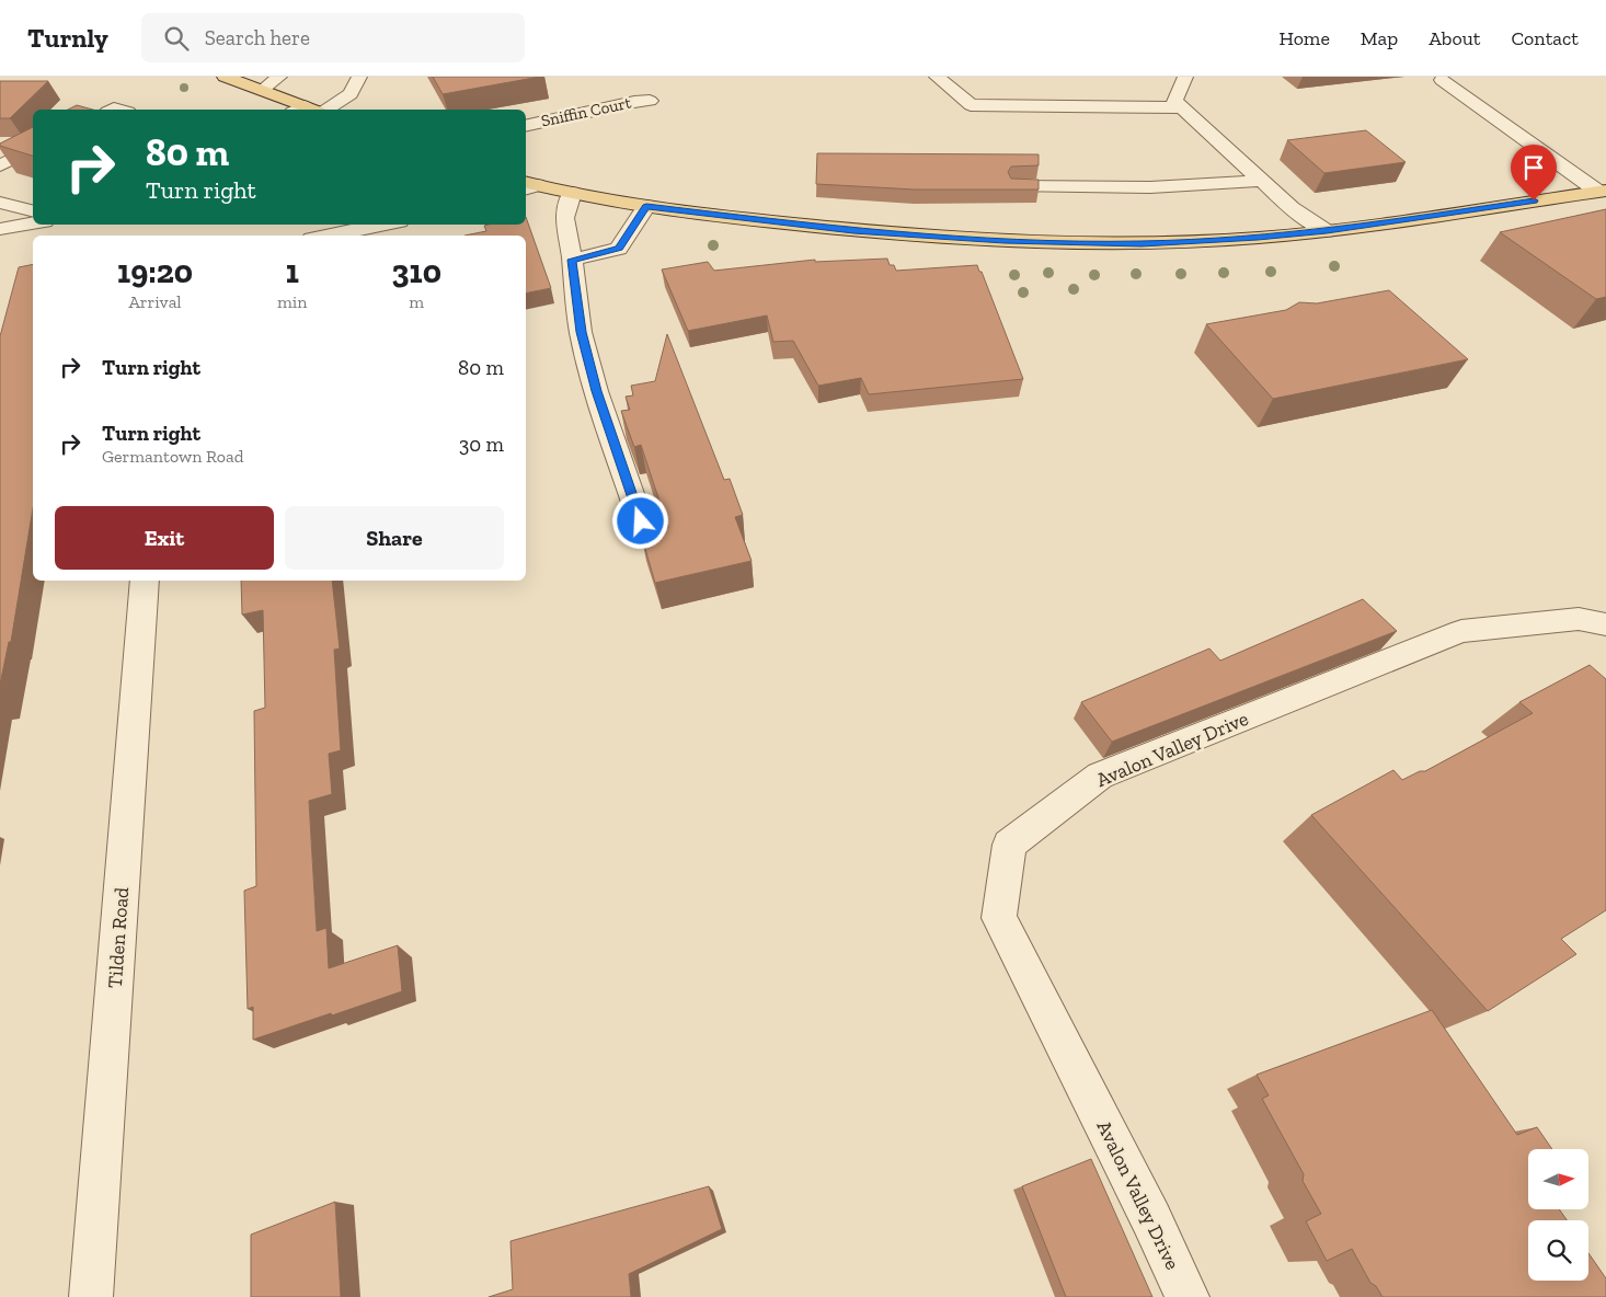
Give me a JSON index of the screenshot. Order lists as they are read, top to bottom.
{
  "streets": {
    "street": ["Sniffin Court", "Avalon Valley Drive", "Tilden Road"]
  },
  "north": "right",
  "page": {
    "header": "Turnly",
    "search": "Search here",
    "nav": [
      "Home",
      "Map",
      "About",
      "Contact"
    ],
    "turn": ["80 m", "Turn right"],
    "eta": [
      "19:20",
      "Arrival",
      "1",
      "min",
      "310",
      "m"
    ],
    "list": [
      {
        "name": "Turn right",
        "value": "80 m"
      },
      {
        "name": "Turn right",
        "note": "Germantown Road",
        "value": "30 m"
      }
    ],
    "buttons": ["Exit", "Share"]
  }
}
